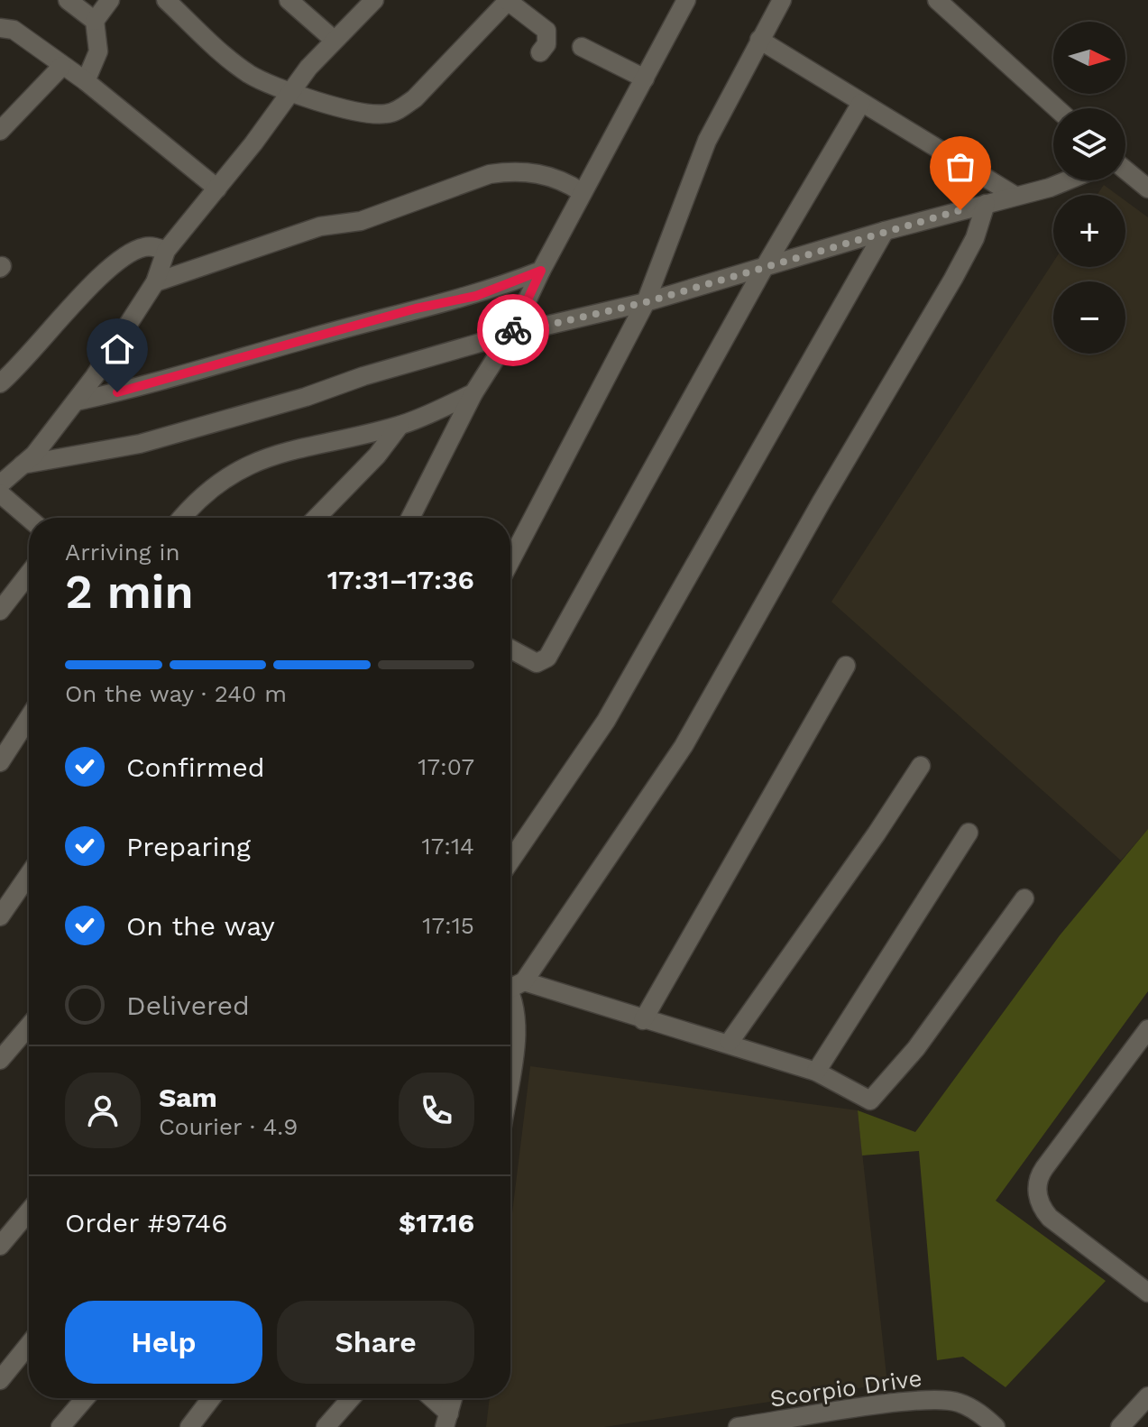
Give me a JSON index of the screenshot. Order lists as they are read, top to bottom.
{
  "streets": {
    "street": ["Scorpio Drive"]
  },
  "north": "right",
  "page": {
    "map_buttons": ["+", "−"],
    "heading": ["2 min", "Arriving in", "17:31–17:36"],
    "panel": [
      "Sam",
      "Courier · 4.9",
      "Order #9746",
      "$17.16"
    ],
    "bar": "On the way · 240 m",
    "list": [
      ["Confirmed", "17:07"],
      ["Preparing", "17:14"],
      ["On the way", "17:15"],
      "Delivered"
    ],
    "buttons": ["Help", "Share"]
  }
}
